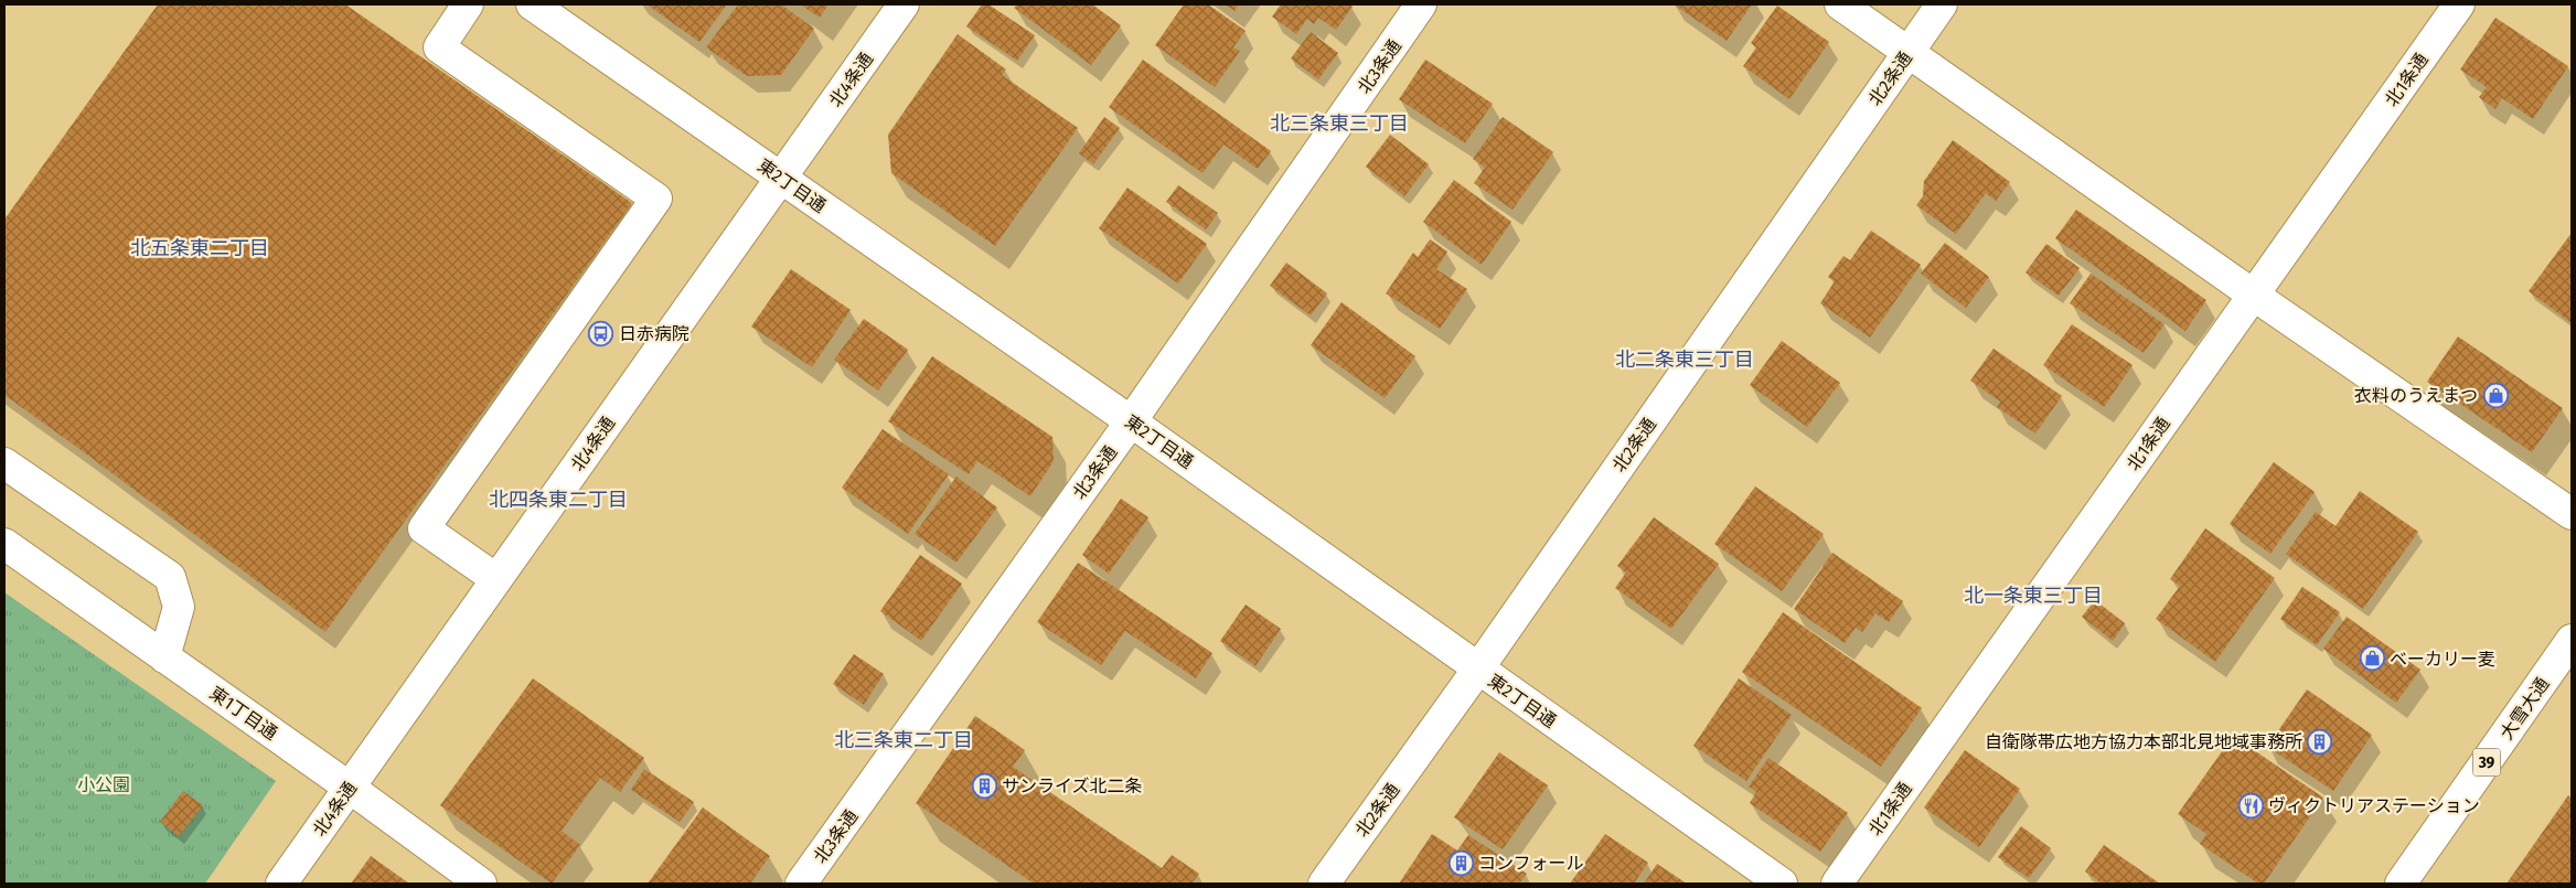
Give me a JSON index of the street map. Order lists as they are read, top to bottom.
{
  "streets": {
    "main road": [
      "北3条通",
      "北2条通",
      "北4条通",
      "北1条通",
      "東2丁目通",
      "大雪大通",
      "東1丁目通",
      "39"
    ]
  },
  "crossings": [
    ["北3条通", "東2丁目通"],
    ["北2条通", "東2丁目通"],
    ["北4条通", "東2丁目通"],
    ["北4条通", "東1丁目通"]
  ],
  "districts": [
    "北三条東三丁目",
    "北五条東二丁目",
    "北二条東三丁目",
    "北四条東二丁目",
    "北一条東三丁目",
    "北三条東二丁目"
  ],
  "parks": ["小公園"],
  "places": {
    "bus stop": ["日赤病院"],
    "shop": ["衣料のうえまつ", "ベーカリー麦"],
    "building": ["自衛隊帯広地方協力本部北見地域事務所", "サンライズ北二条", "コンフォール"],
    "restaurant": ["ヴィクトリアステーション"]
  }
}
